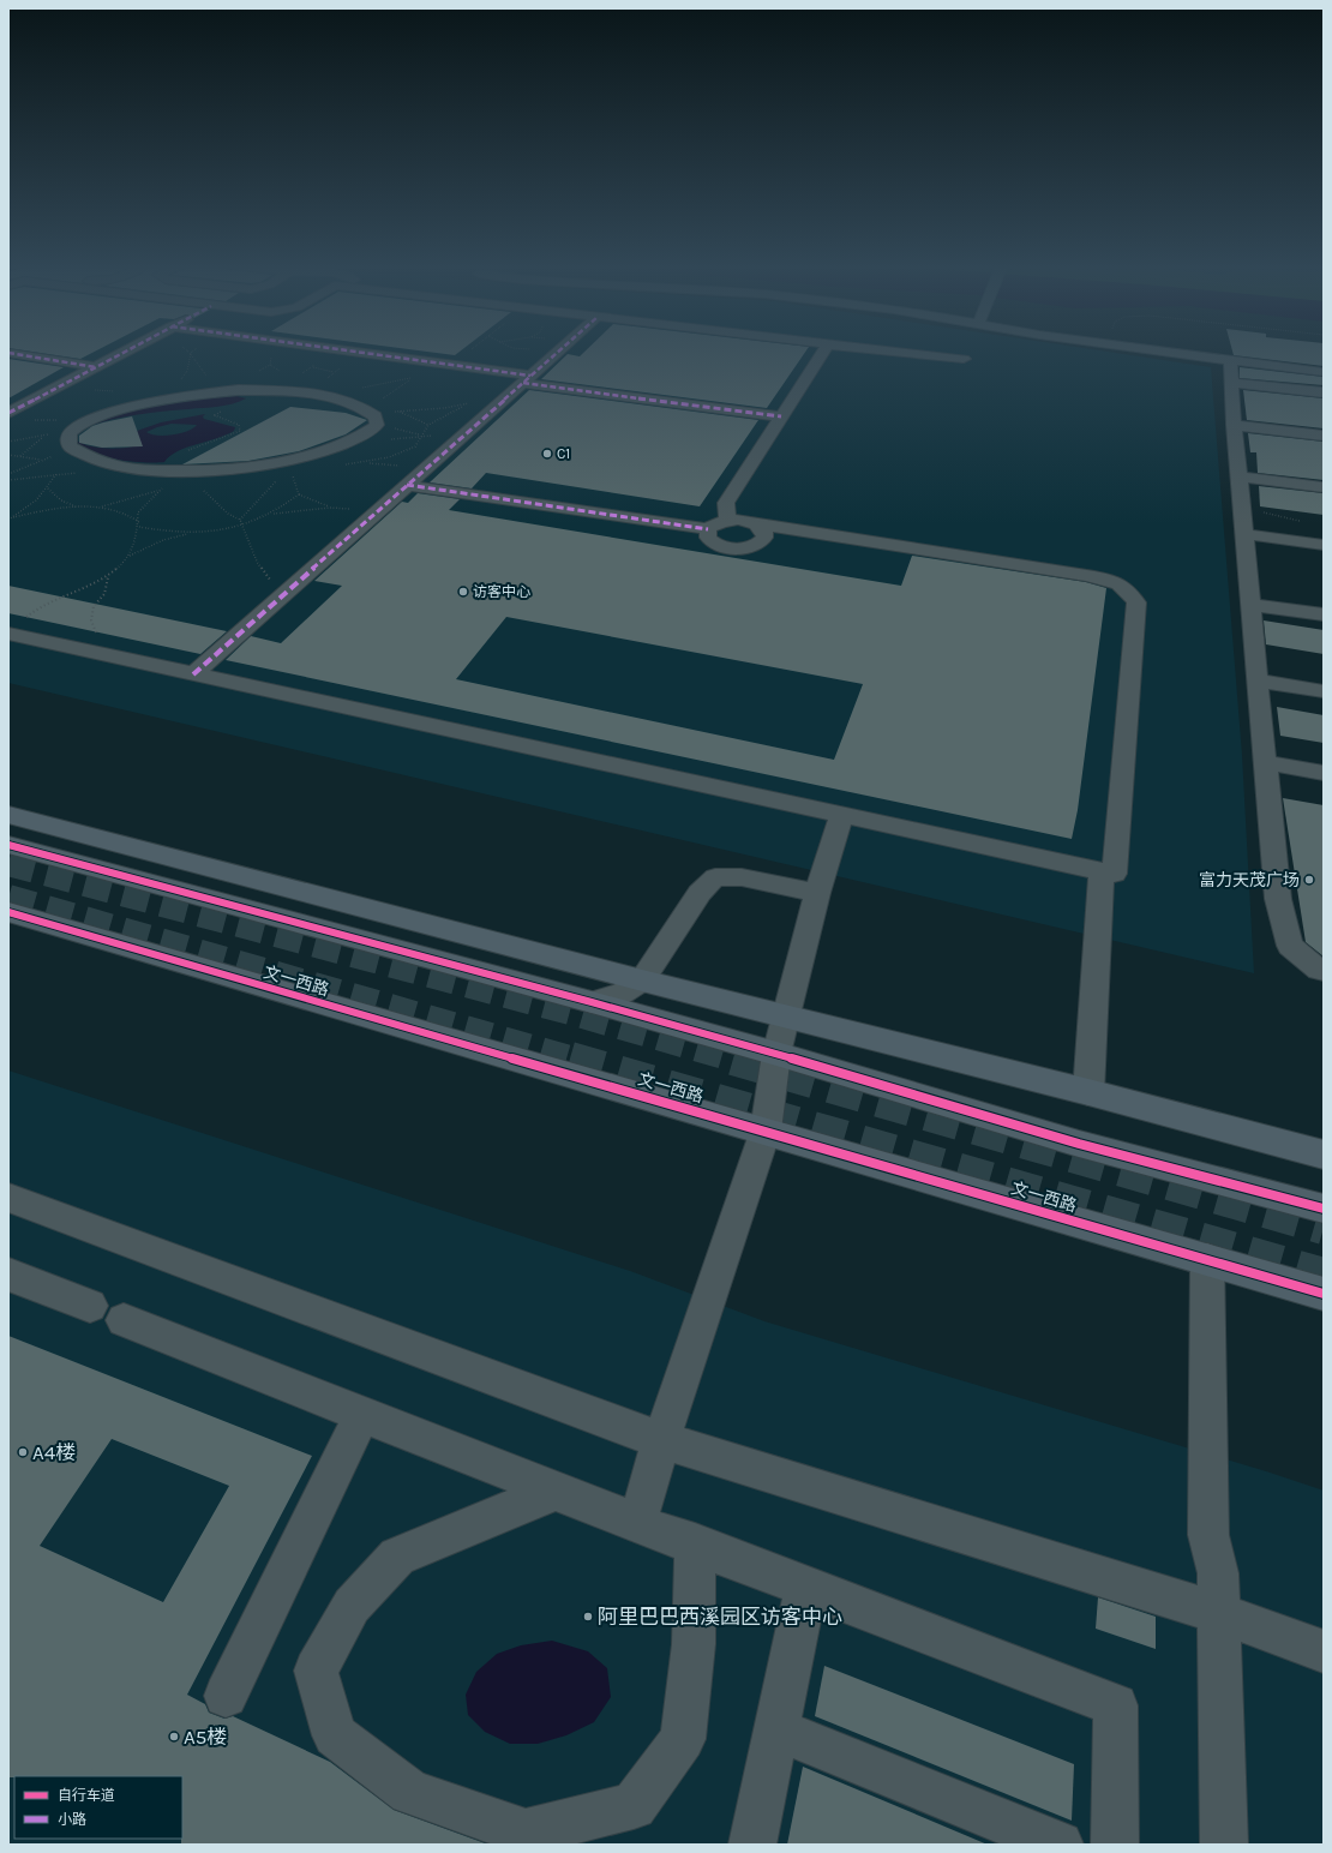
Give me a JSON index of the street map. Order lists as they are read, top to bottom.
{
  "streets": {
    "main road": ["文一西路"]
  },
  "places": [
    "C1",
    "访客中心",
    "富力天茂广场",
    "A4楼",
    "阿里巴巴西溪园区访客中心",
    "A5楼"
  ],
  "legend": ["自行车道", "小路"]
}
